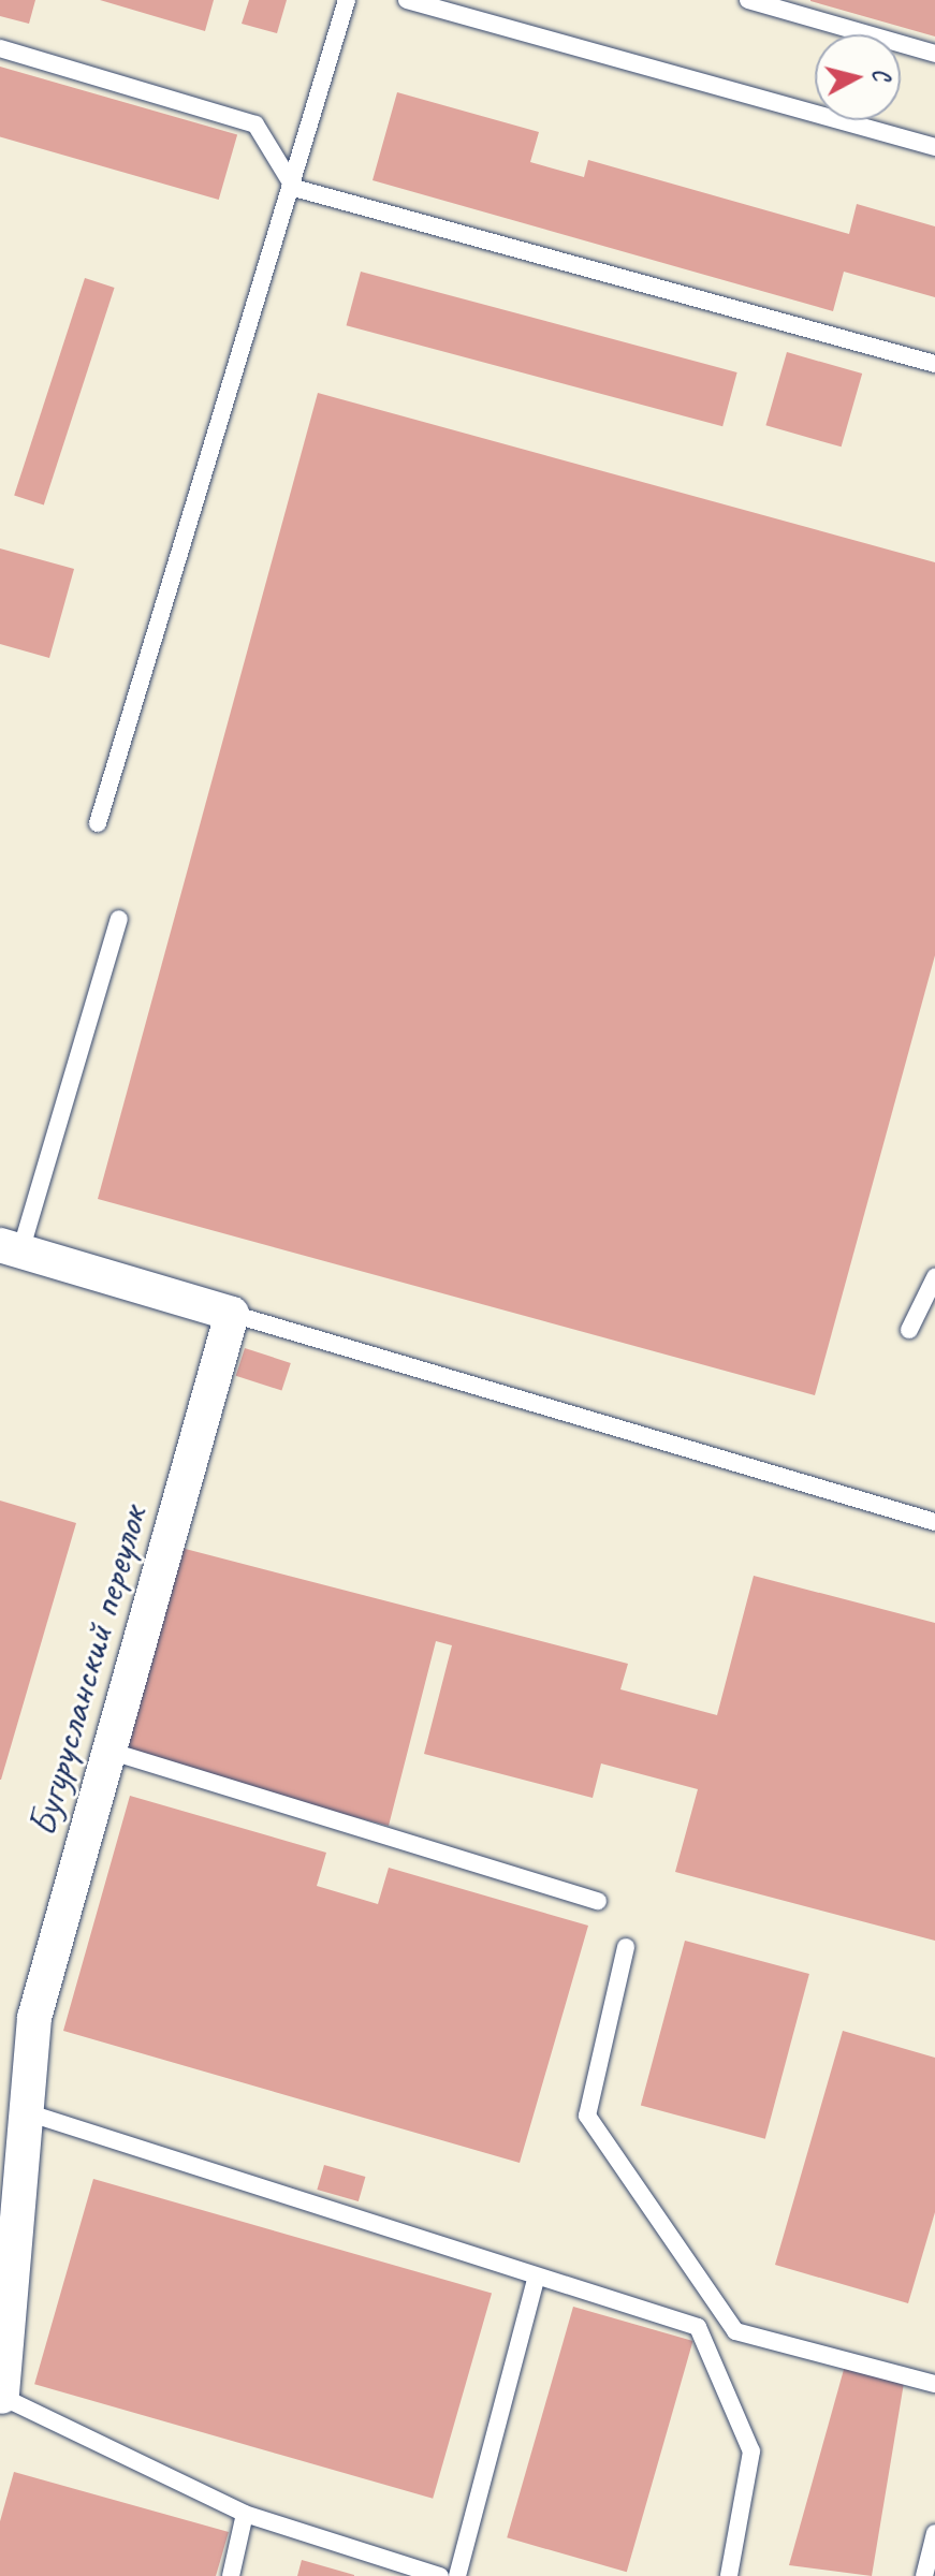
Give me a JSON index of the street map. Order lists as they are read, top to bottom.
{
  "streets": {
    "street": ["Бугурусланский переулок"]
  },
  "north": "right"
}
